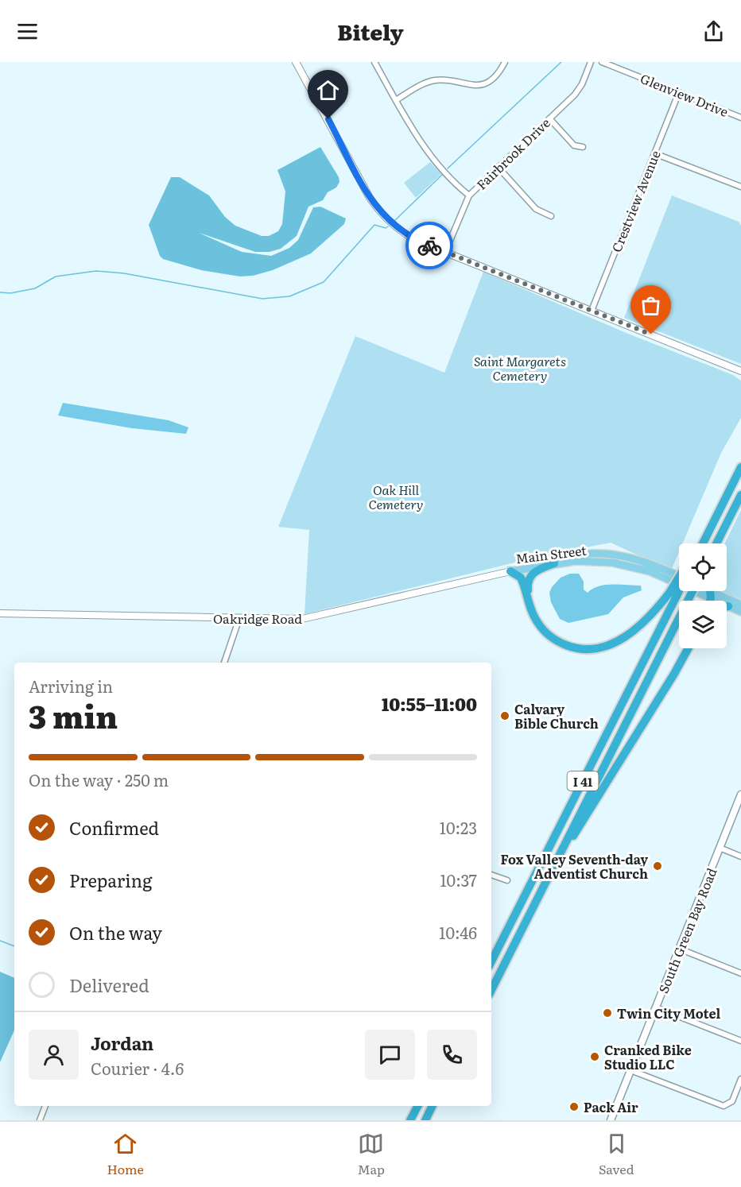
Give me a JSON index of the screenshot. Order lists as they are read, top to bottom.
{
  "streets": {
    "highway": ["I 41"],
    "main road": ["Main Street", "South Green Bay Road"],
    "street": [
      "Glenview Drive",
      "Fairbrook Drive",
      "Crestview Avenue",
      "Oakridge Road"
    ]
  },
  "crossings": [
    ["Glenview Drive", "Crestview Avenue"],
    ["Main Street", "Oakridge Road"]
  ],
  "parks": ["Saint Margarets Cemetery", "Oak Hill Cemetery"],
  "places": [
    "Calvary Bible Church",
    "Fox Valley Seventh-day Adventist Church",
    "Twin City Motel",
    "Cranked Bike Studio LLC",
    "Pack Air"
  ],
  "page": {
    "header": "Bitely",
    "heading": ["3 min", "Arriving in", "10:55–11:00"],
    "panel": ["Jordan", "Courier · 4.6"],
    "bar": "On the way · 250 m",
    "list": [
      ["Confirmed", "10:23"],
      ["Preparing", "10:37"],
      ["On the way", "10:46"],
      "Delivered"
    ],
    "tabs": ["Home", "Map", "Saved"]
  }
}
